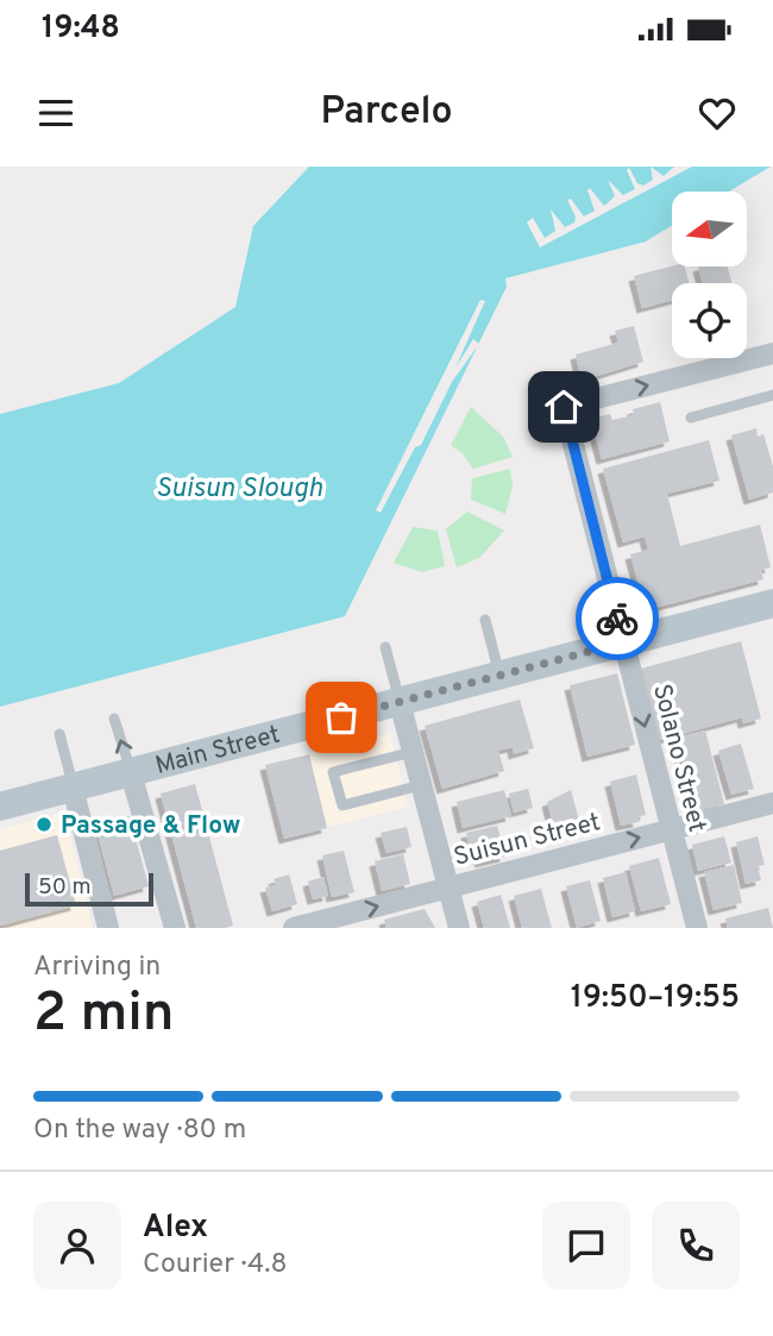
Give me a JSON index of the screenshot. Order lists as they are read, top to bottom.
{
  "streets": {
    "main road": ["Main Street"],
    "street": ["Solano Street", "Suisun Street"]
  },
  "crossings": [
    ["Main Street", "Solano Street"],
    ["Solano Street", "Suisun Street"]
  ],
  "one_way": ["Suisun Street"],
  "water": ["Suisun Slough"],
  "places": ["Passage & Flow"],
  "scale_bar": "50 m",
  "north": "left",
  "page": {
    "status": "19:48",
    "header": "Parcelo",
    "scale": "50 m",
    "heading": ["2 min", "Arriving in", "19:50–19:55"],
    "panel": ["Alex", "Courier · 4.8"],
    "bar": "On the way · 80 m"
  }
}
